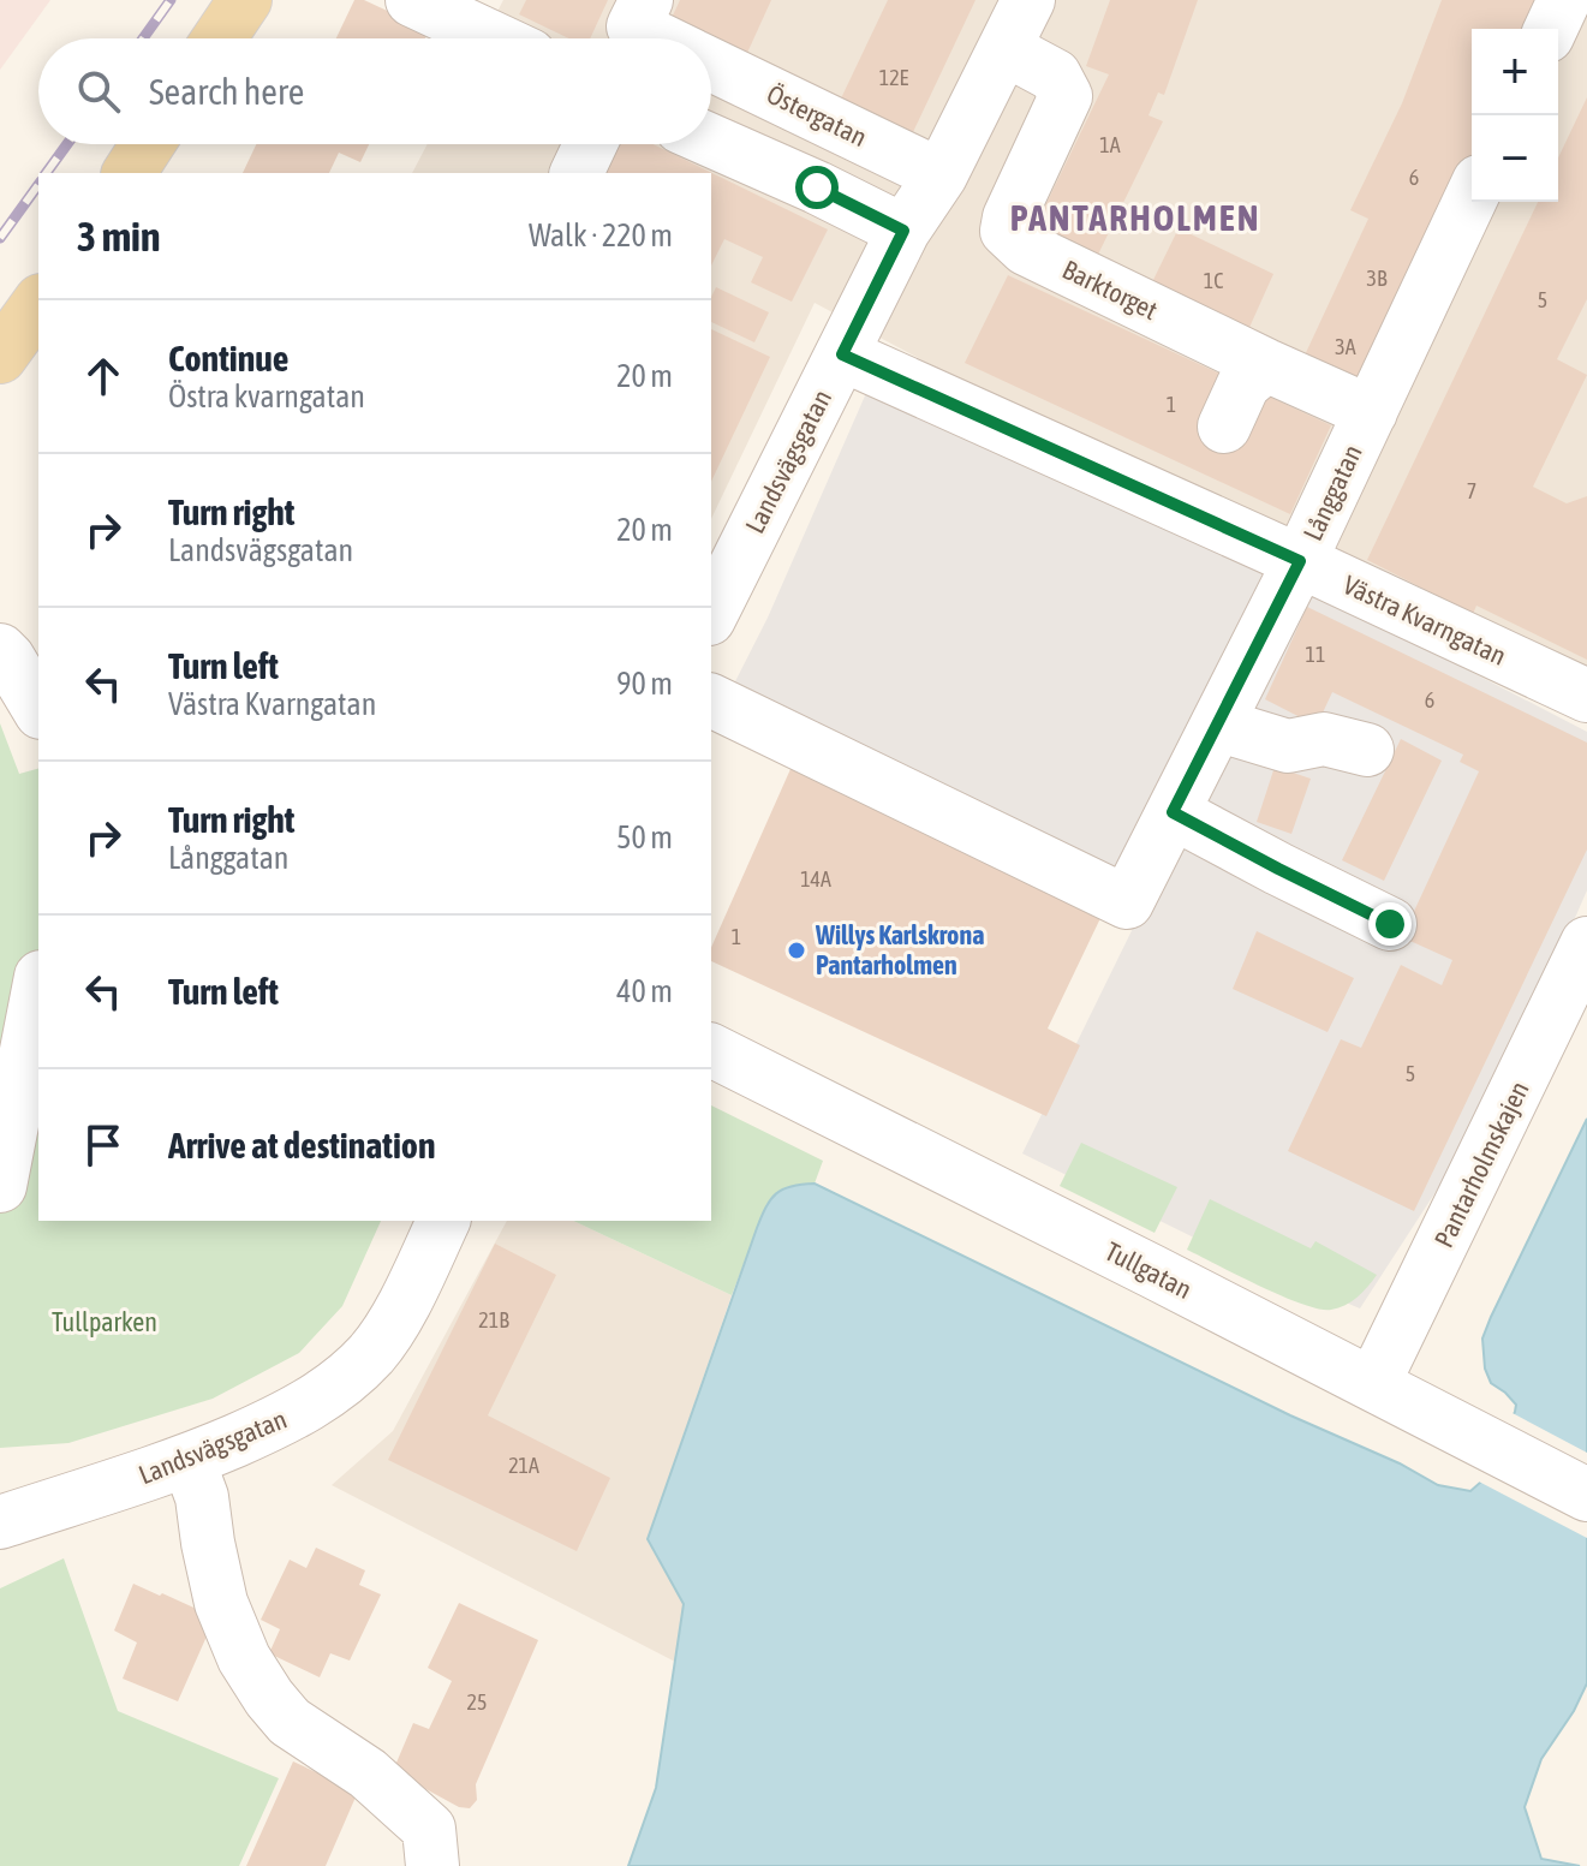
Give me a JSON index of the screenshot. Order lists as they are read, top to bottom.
{
  "streets": {
    "street": [
      "Östergatan",
      "Barktorget",
      "Landsvägsgatan",
      "Långgatan",
      "Västra Kvarngatan",
      "Pantarholmskajen",
      "Tullgatan"
    ]
  },
  "crossings": [
    ["Östergatan", "Landsvägsgatan"],
    ["Barktorget", "Landsvägsgatan"],
    ["Barktorget", "Långgatan"],
    ["Landsvägsgatan", "Västra Kvarngatan"],
    ["Långgatan", "Västra Kvarngatan"],
    ["Pantarholmskajen", "Tullgatan"]
  ],
  "districts": ["PANTARHOLMEN"],
  "parks": ["Tullparken"],
  "places": ["Willys Karlskrona Pantarholmen"],
  "house_numbers": [
    "12E",
    "1A",
    "6",
    "3B",
    "1C",
    "5",
    "3A",
    "1",
    "7",
    "11",
    "6",
    "14A",
    "1",
    "5",
    "21B",
    "21A",
    "25"
  ],
  "page": {
    "map_buttons": ["+", "−"],
    "search": "Search here",
    "heading": ["3 min", "Walk · 220 m"],
    "list": [
      ["Continue", "Östra kvarngatan", "20 m"],
      ["Turn right", "Landsvägsgatan", "20 m"],
      ["Turn left", "Västra Kvarngatan", "90 m"],
      ["Turn right", "Långgatan", "50 m"],
      ["Turn left", "40 m"],
      "Arrive at destination"
    ]
  }
}
